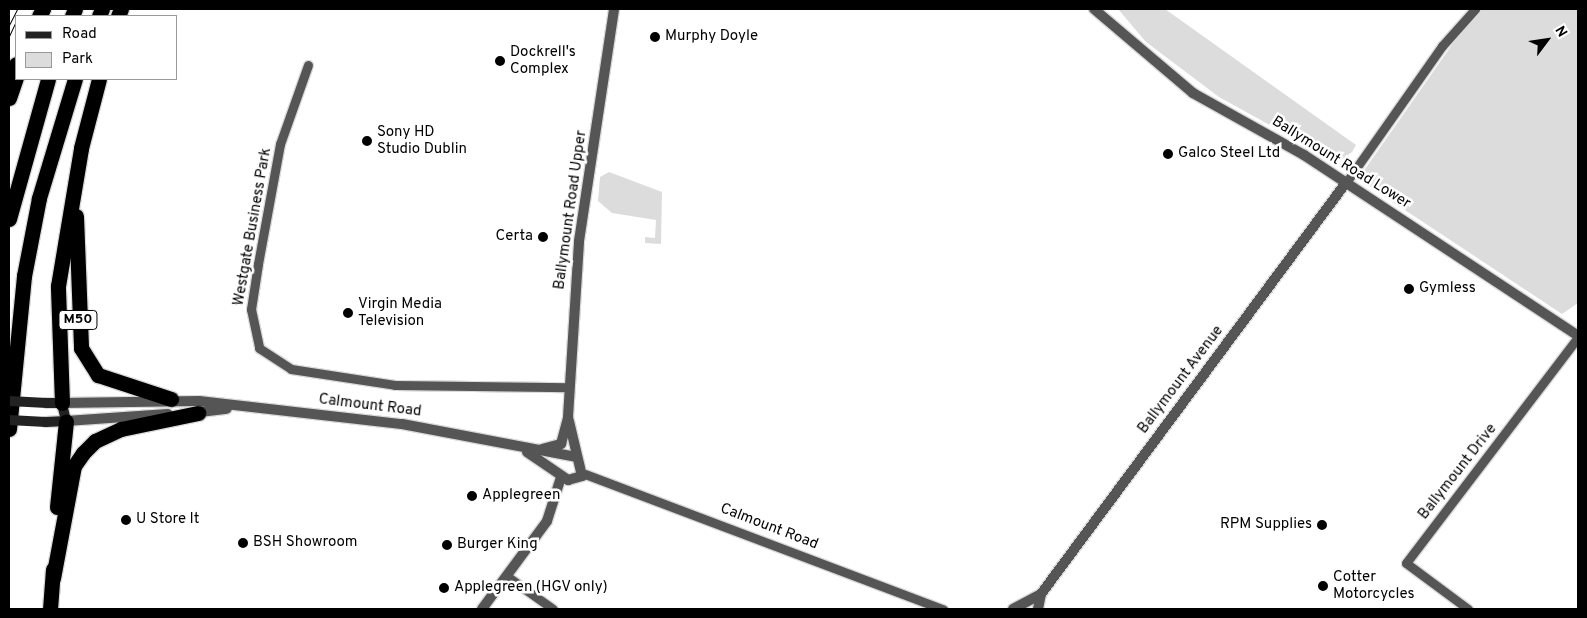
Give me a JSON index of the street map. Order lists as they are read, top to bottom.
{
  "streets": {
    "highway": ["M50"],
    "street": [
      "Ballymount Road Lower",
      "Ballymount Road Upper",
      "Westgate Business Park",
      "Ballymount Avenue",
      "Calmount Road",
      "Ballymount Drive"
    ]
  },
  "crossings": [
    ["Ballymount Road Lower", "Ballymount Avenue"],
    ["Ballymount Road Lower", "Ballymount Drive"],
    ["Ballymount Road Upper", "Westgate Business Park"],
    ["Ballymount Road Upper", "Calmount Road"],
    ["M50", "Calmount Road"]
  ],
  "places": [
    "Murphy Doyle",
    "Dockrell's Complex",
    "Sony HD Studio Dublin",
    "Galco Steel Ltd",
    "Certa",
    "Gymless",
    "Virgin Media Television",
    "Applegreen",
    "U Store It",
    "RPM Supplies",
    "BSH Showroom",
    "Burger King",
    "Cotter Motorcycles",
    "Applegreen (HGV only)"
  ],
  "legend": ["Road", "Park"],
  "north": "top right"
}
